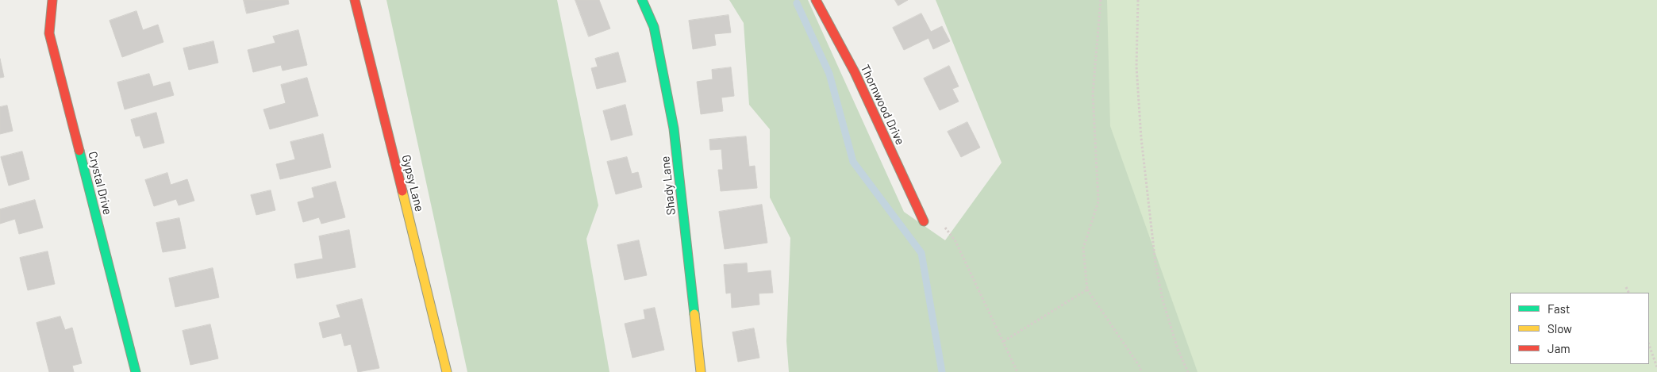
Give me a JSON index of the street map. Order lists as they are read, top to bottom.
{
  "streets": {
    "street": [
      "Thornwood Drive",
      "Crystal Drive",
      "Gypsy Lane",
      "Shady Lane"
    ]
  },
  "legend": ["Fast", "Slow", "Jam"]
}
